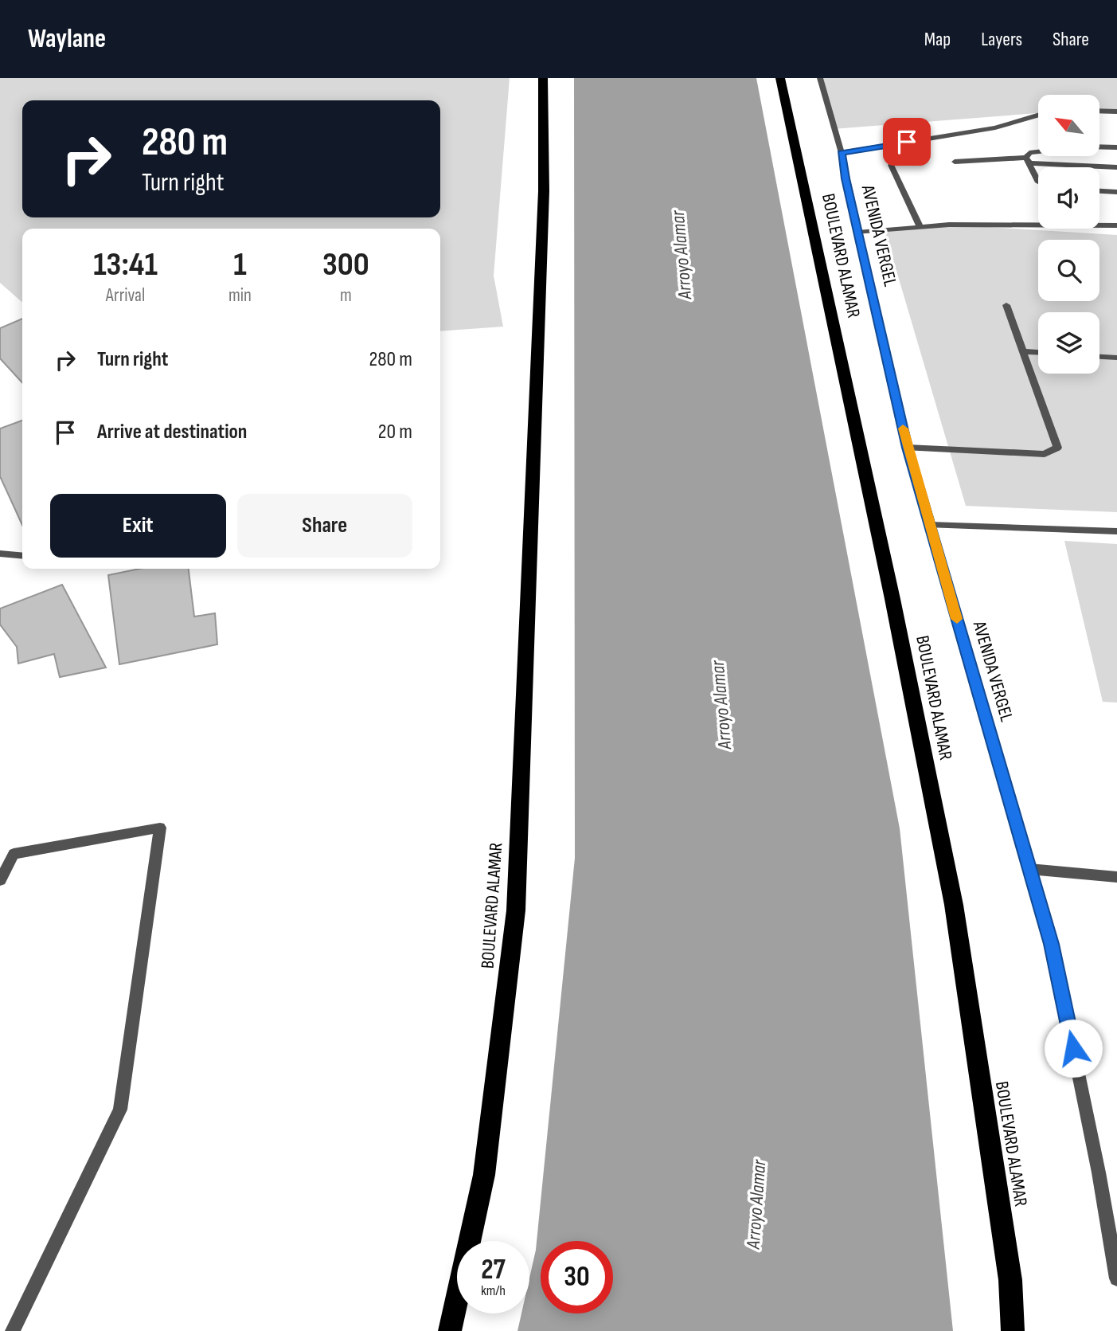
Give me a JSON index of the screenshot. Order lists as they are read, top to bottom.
{
  "streets": {
    "highway": ["BOULEVARD ALAMAR"],
    "street": ["AVENIDA VERGEL"]
  },
  "water": ["Arroyo Alamar"],
  "north": "top left",
  "page": {
    "header": "Waylane",
    "nav": ["Map", "Layers", "Share"],
    "turn": ["280 m", "Turn right"],
    "eta": [
      "13:41",
      "Arrival",
      "1",
      "min",
      "300",
      "m"
    ],
    "list": [
      {
        "name": "Turn right",
        "value": "280 m"
      },
      {
        "name": "Arrive at destination",
        "value": "20 m"
      }
    ],
    "buttons": ["Exit", "Share"],
    "speed": "27 km/h",
    "limit": "30"
  }
}
